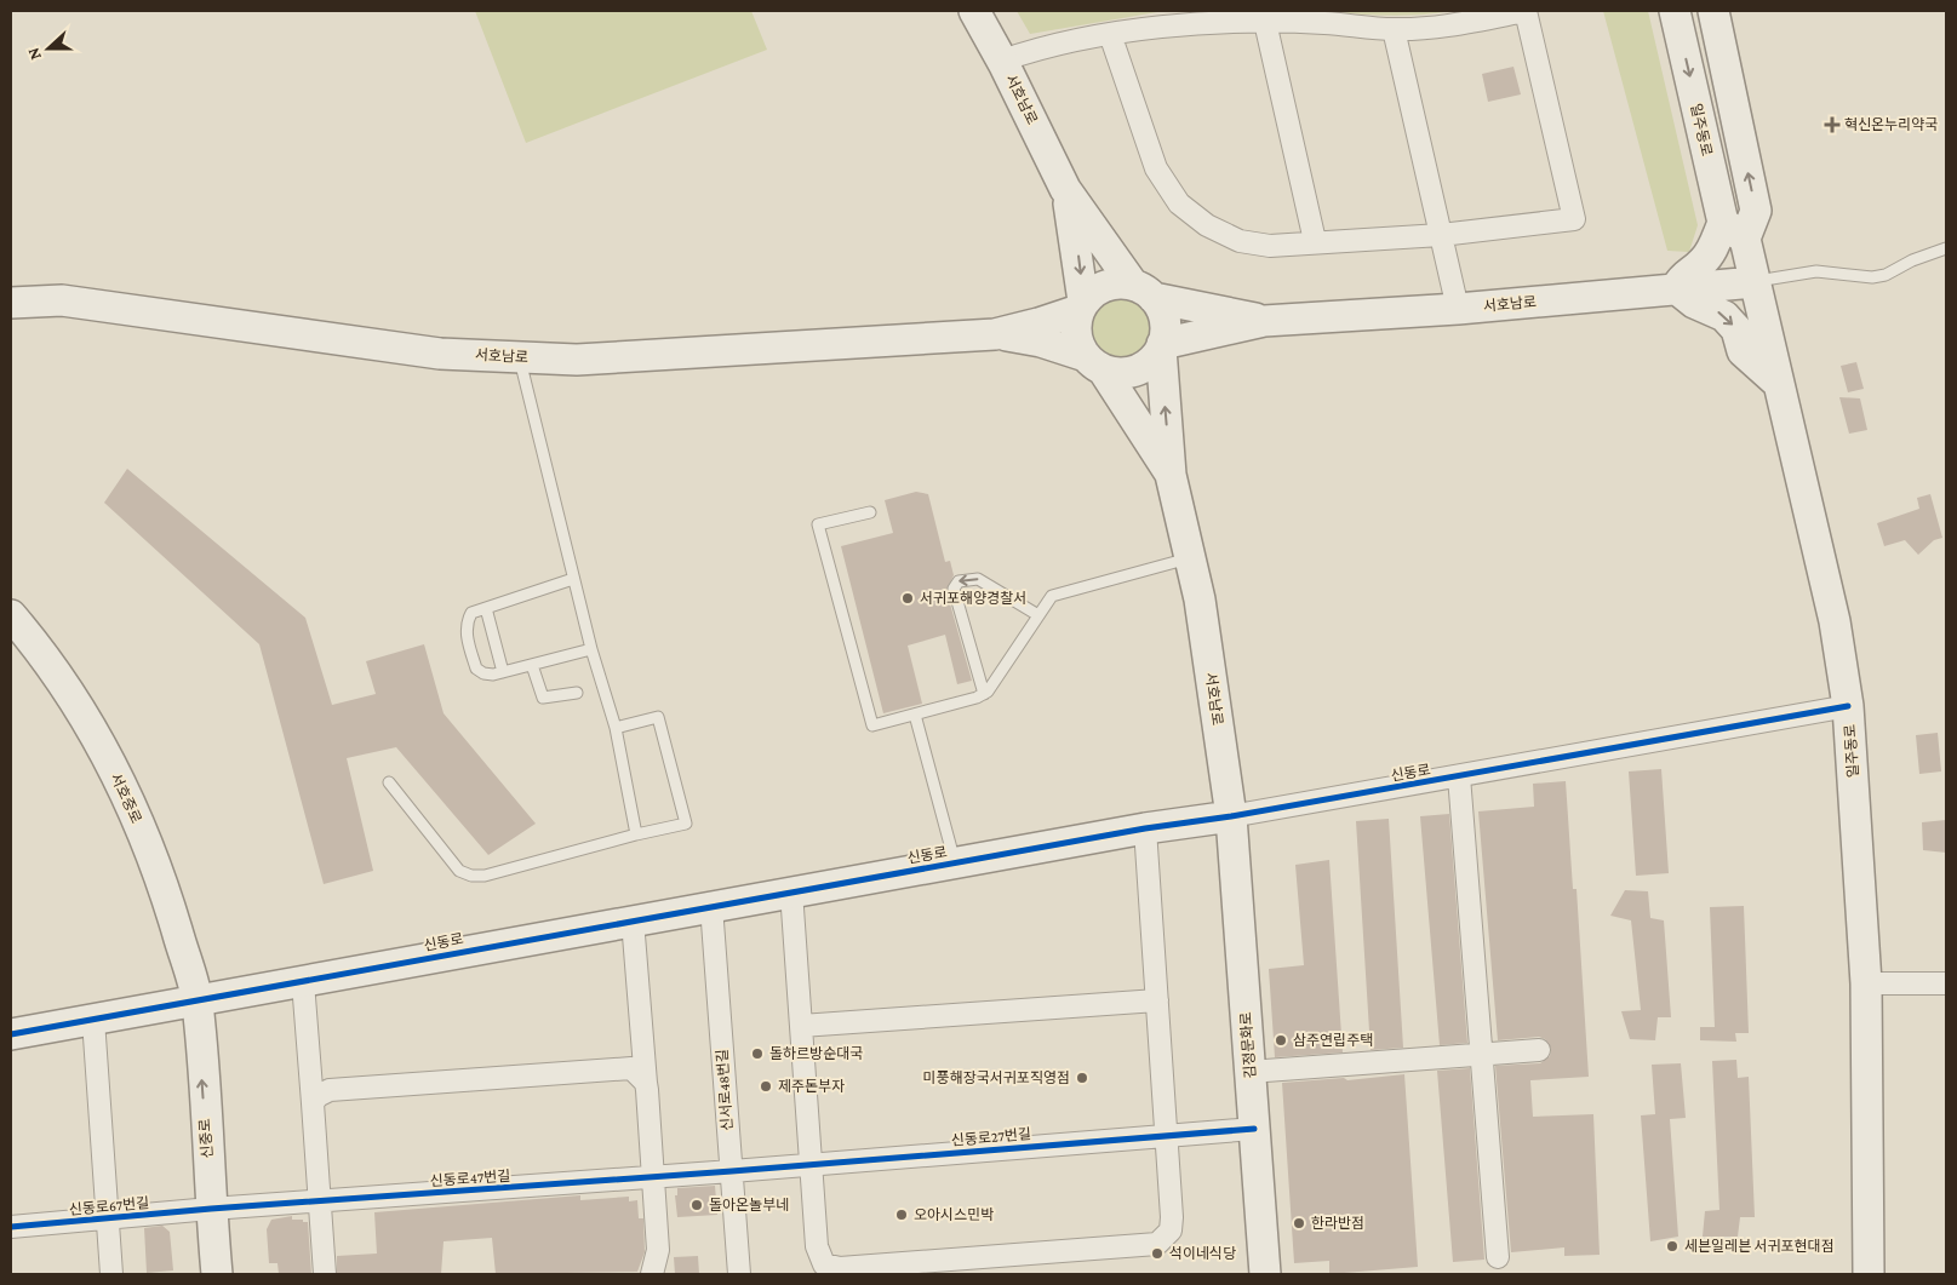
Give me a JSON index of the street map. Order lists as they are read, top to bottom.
{
  "streets": {
    "street": [
      "서호남로",
      "일주동로",
      "신동로",
      "서호중로",
      "김정문화로",
      "신서로48번길",
      "신동로27번길",
      "신중로",
      "신동로47번길",
      "신동로67번길"
    ]
  },
  "crossings": [
    ["서호남로", "일주동로"],
    ["서호남로", "신동로"],
    ["서호남로", "김정문화로"],
    ["일주동로", "신동로"],
    ["신동로", "서호중로"],
    ["신동로", "김정문화로"],
    ["신동로", "신서로48번길"],
    ["신동로", "신중로"],
    ["신동로", "신동로67번길"],
    ["서호중로", "신중로"],
    ["김정문화로", "신동로27번길"],
    ["신서로48번길", "신동로27번길"],
    ["신서로48번길", "신동로47번길"],
    ["신동로27번길", "신동로47번길"],
    ["신중로", "신동로47번길"],
    ["신중로", "신동로67번길"],
    ["신동로47번길", "신동로67번길"]
  ],
  "places": {
    "health": ["혁신온누리약국"],
    "other": [
      "서귀포해양경찰서",
      "삼주연립주택",
      "돌하르방순대국",
      "미풍해장국서귀포직영점",
      "제주돈부자",
      "돌아온놀부네",
      "오아시스민박",
      "한라반점",
      "세븐일레븐 서귀포현대점",
      "석이네식당"
    ]
  },
  "north": "left"
}
